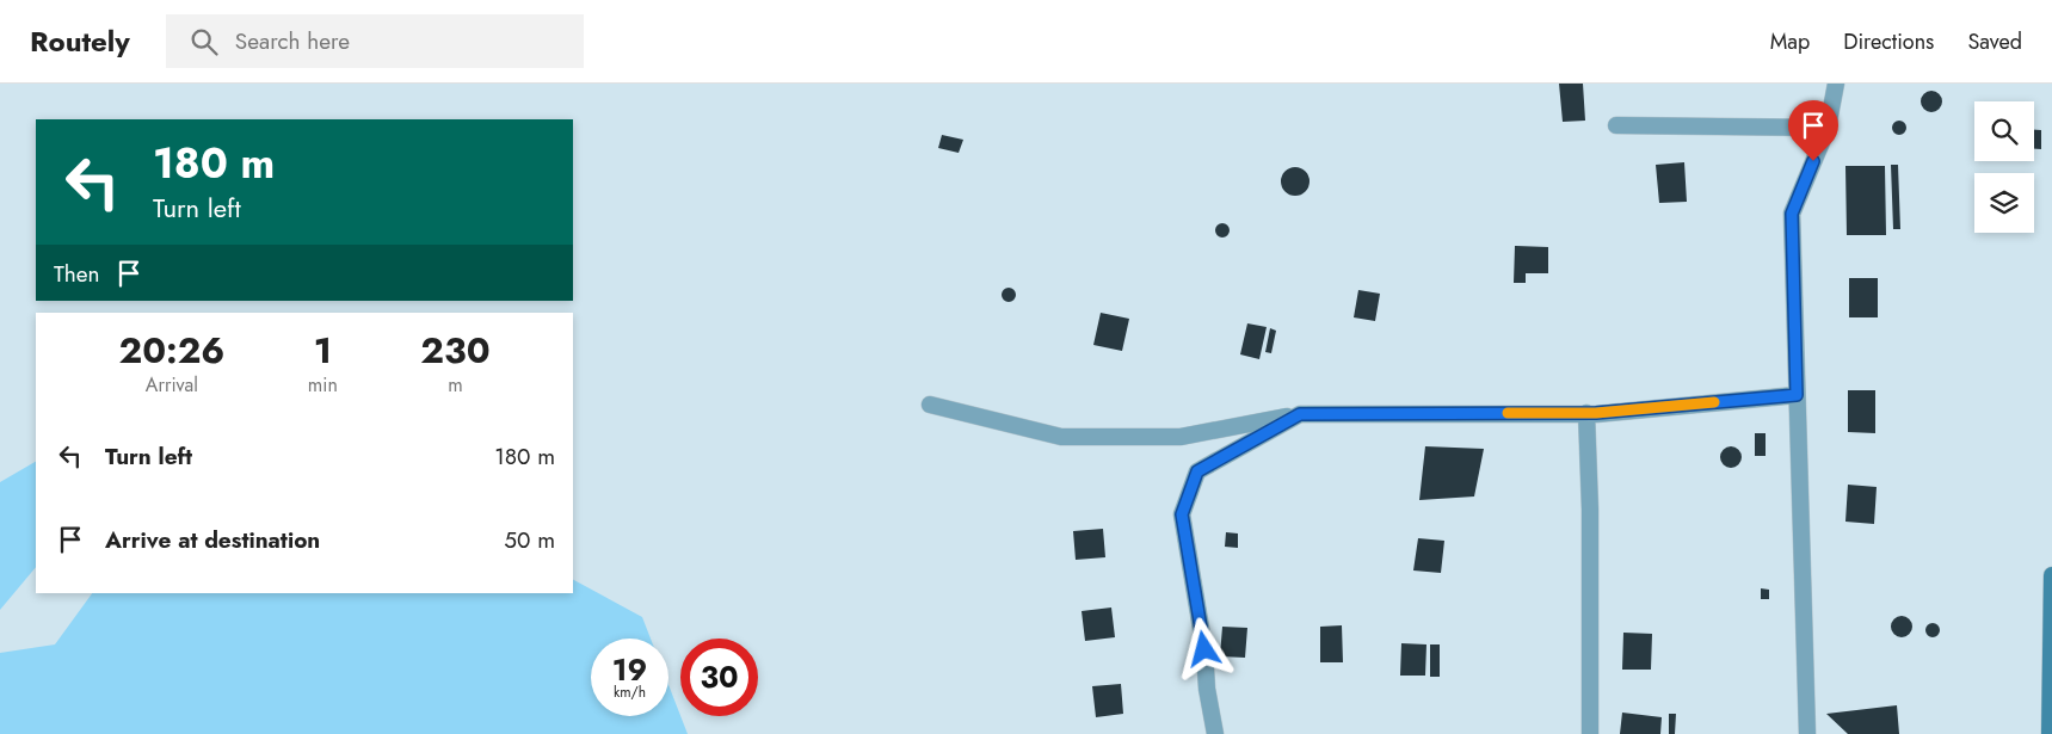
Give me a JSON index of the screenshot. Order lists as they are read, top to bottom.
{
  "page": {
    "header": "Routely",
    "search": "Search here",
    "nav": ["Map", "Directions", "Saved"],
    "turn": ["180 m", "Turn left"],
    "then": "Then",
    "eta": [
      "20:26",
      "Arrival",
      "1",
      "min",
      "230",
      "m"
    ],
    "list": [
      {
        "name": "Turn left",
        "value": "180 m"
      },
      {
        "name": "Arrive at destination",
        "value": "50 m"
      }
    ],
    "speed": "19 km/h",
    "limit": "30"
  }
}
